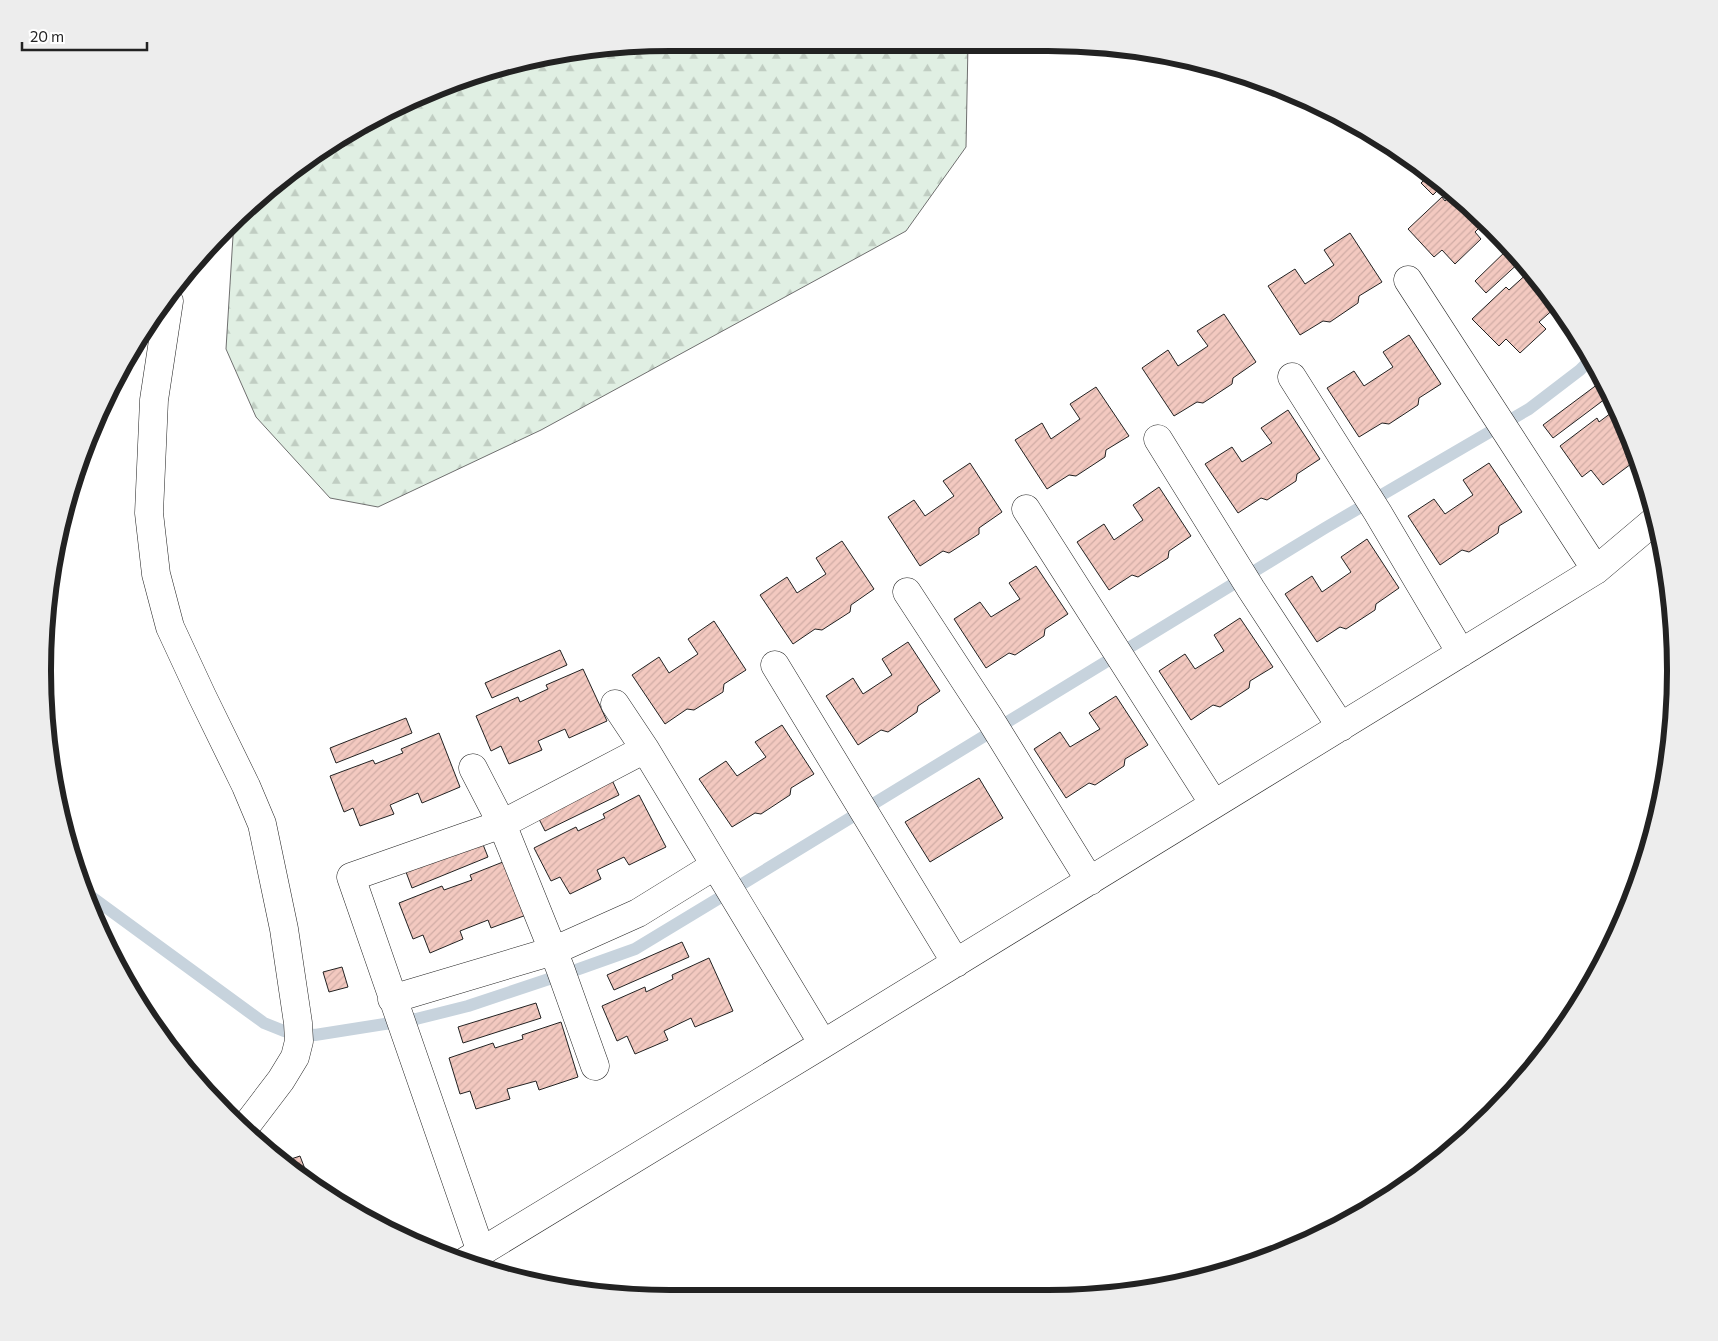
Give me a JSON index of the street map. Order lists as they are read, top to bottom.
{
  "scale_bar": "20 m"
}
